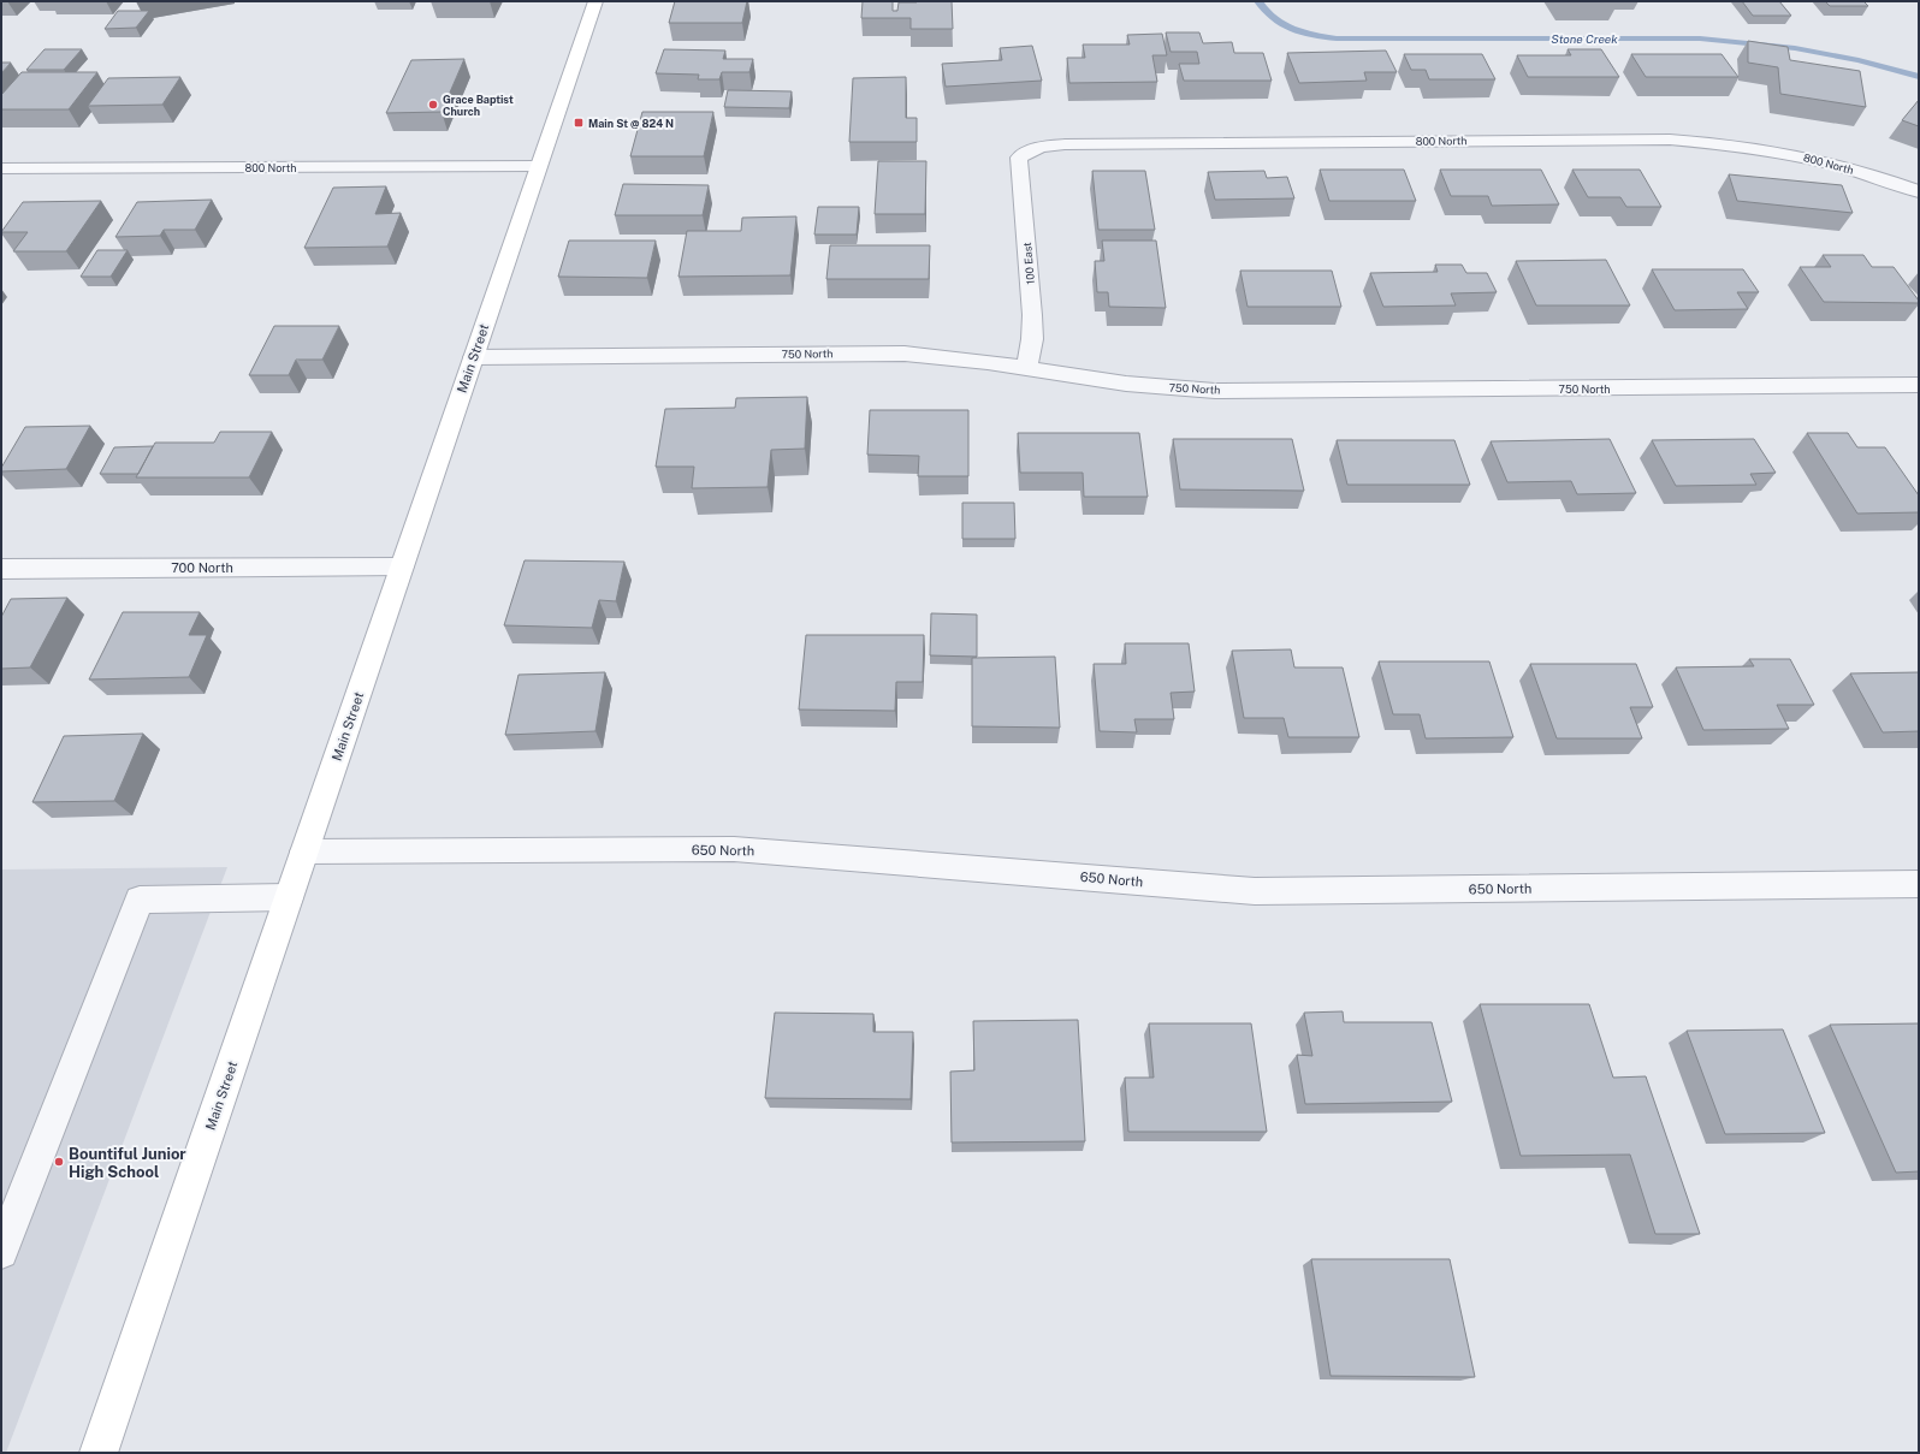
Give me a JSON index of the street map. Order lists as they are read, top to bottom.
{
  "streets": {
    "main road": ["Main Street"],
    "street": [
      "800 North",
      "100 East",
      "750 North",
      "700 North",
      "650 North"
    ]
  },
  "crossings": [
    ["800 North", "100 East"],
    ["800 North", "Main Street"],
    ["100 East", "750 North"],
    ["750 North", "Main Street"],
    ["Main Street", "700 North"],
    ["Main Street", "650 North"]
  ],
  "water": ["Stone Creek"],
  "places": {
    "other": ["Grace Baptist Church", "Bountiful Junior High School"],
    "transit": ["Main St @ 824 N"]
  }
}
